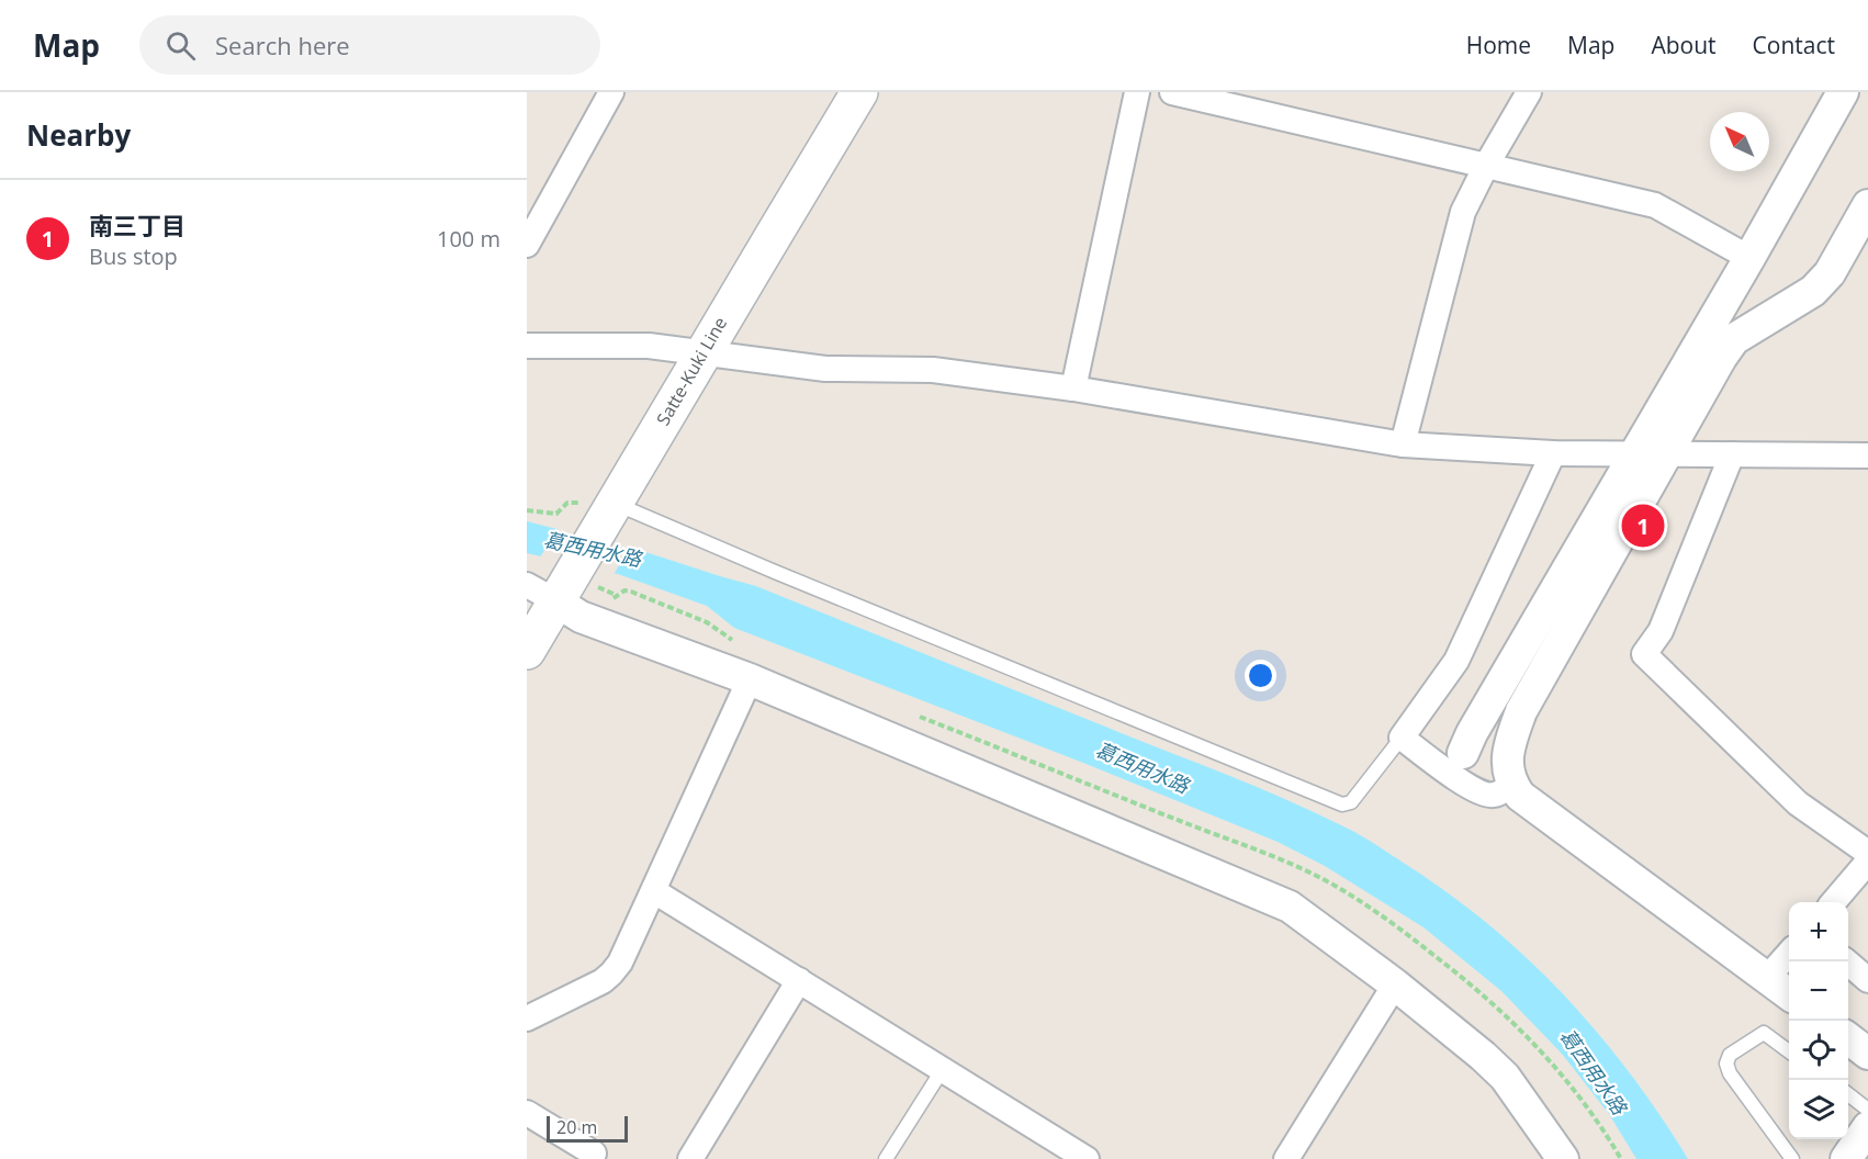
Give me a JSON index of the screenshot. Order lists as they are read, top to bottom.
{
  "streets": {
    "main road": ["Satte-Kuki Line"]
  },
  "water": ["葛西用水路"],
  "scale_bar": "20 m",
  "north": "top left",
  "page": {
    "header": "Map",
    "search": "Search here",
    "nav": [
      "Home",
      "Map",
      "About",
      "Contact"
    ],
    "heading": "Nearby",
    "list": [
      {
        "mark": "1",
        "name": "南三丁目",
        "note": "Bus stop",
        "value": "100 m"
      }
    ],
    "pins": "1",
    "map_buttons": ["+", "−"],
    "scale": "20 m"
  }
}
